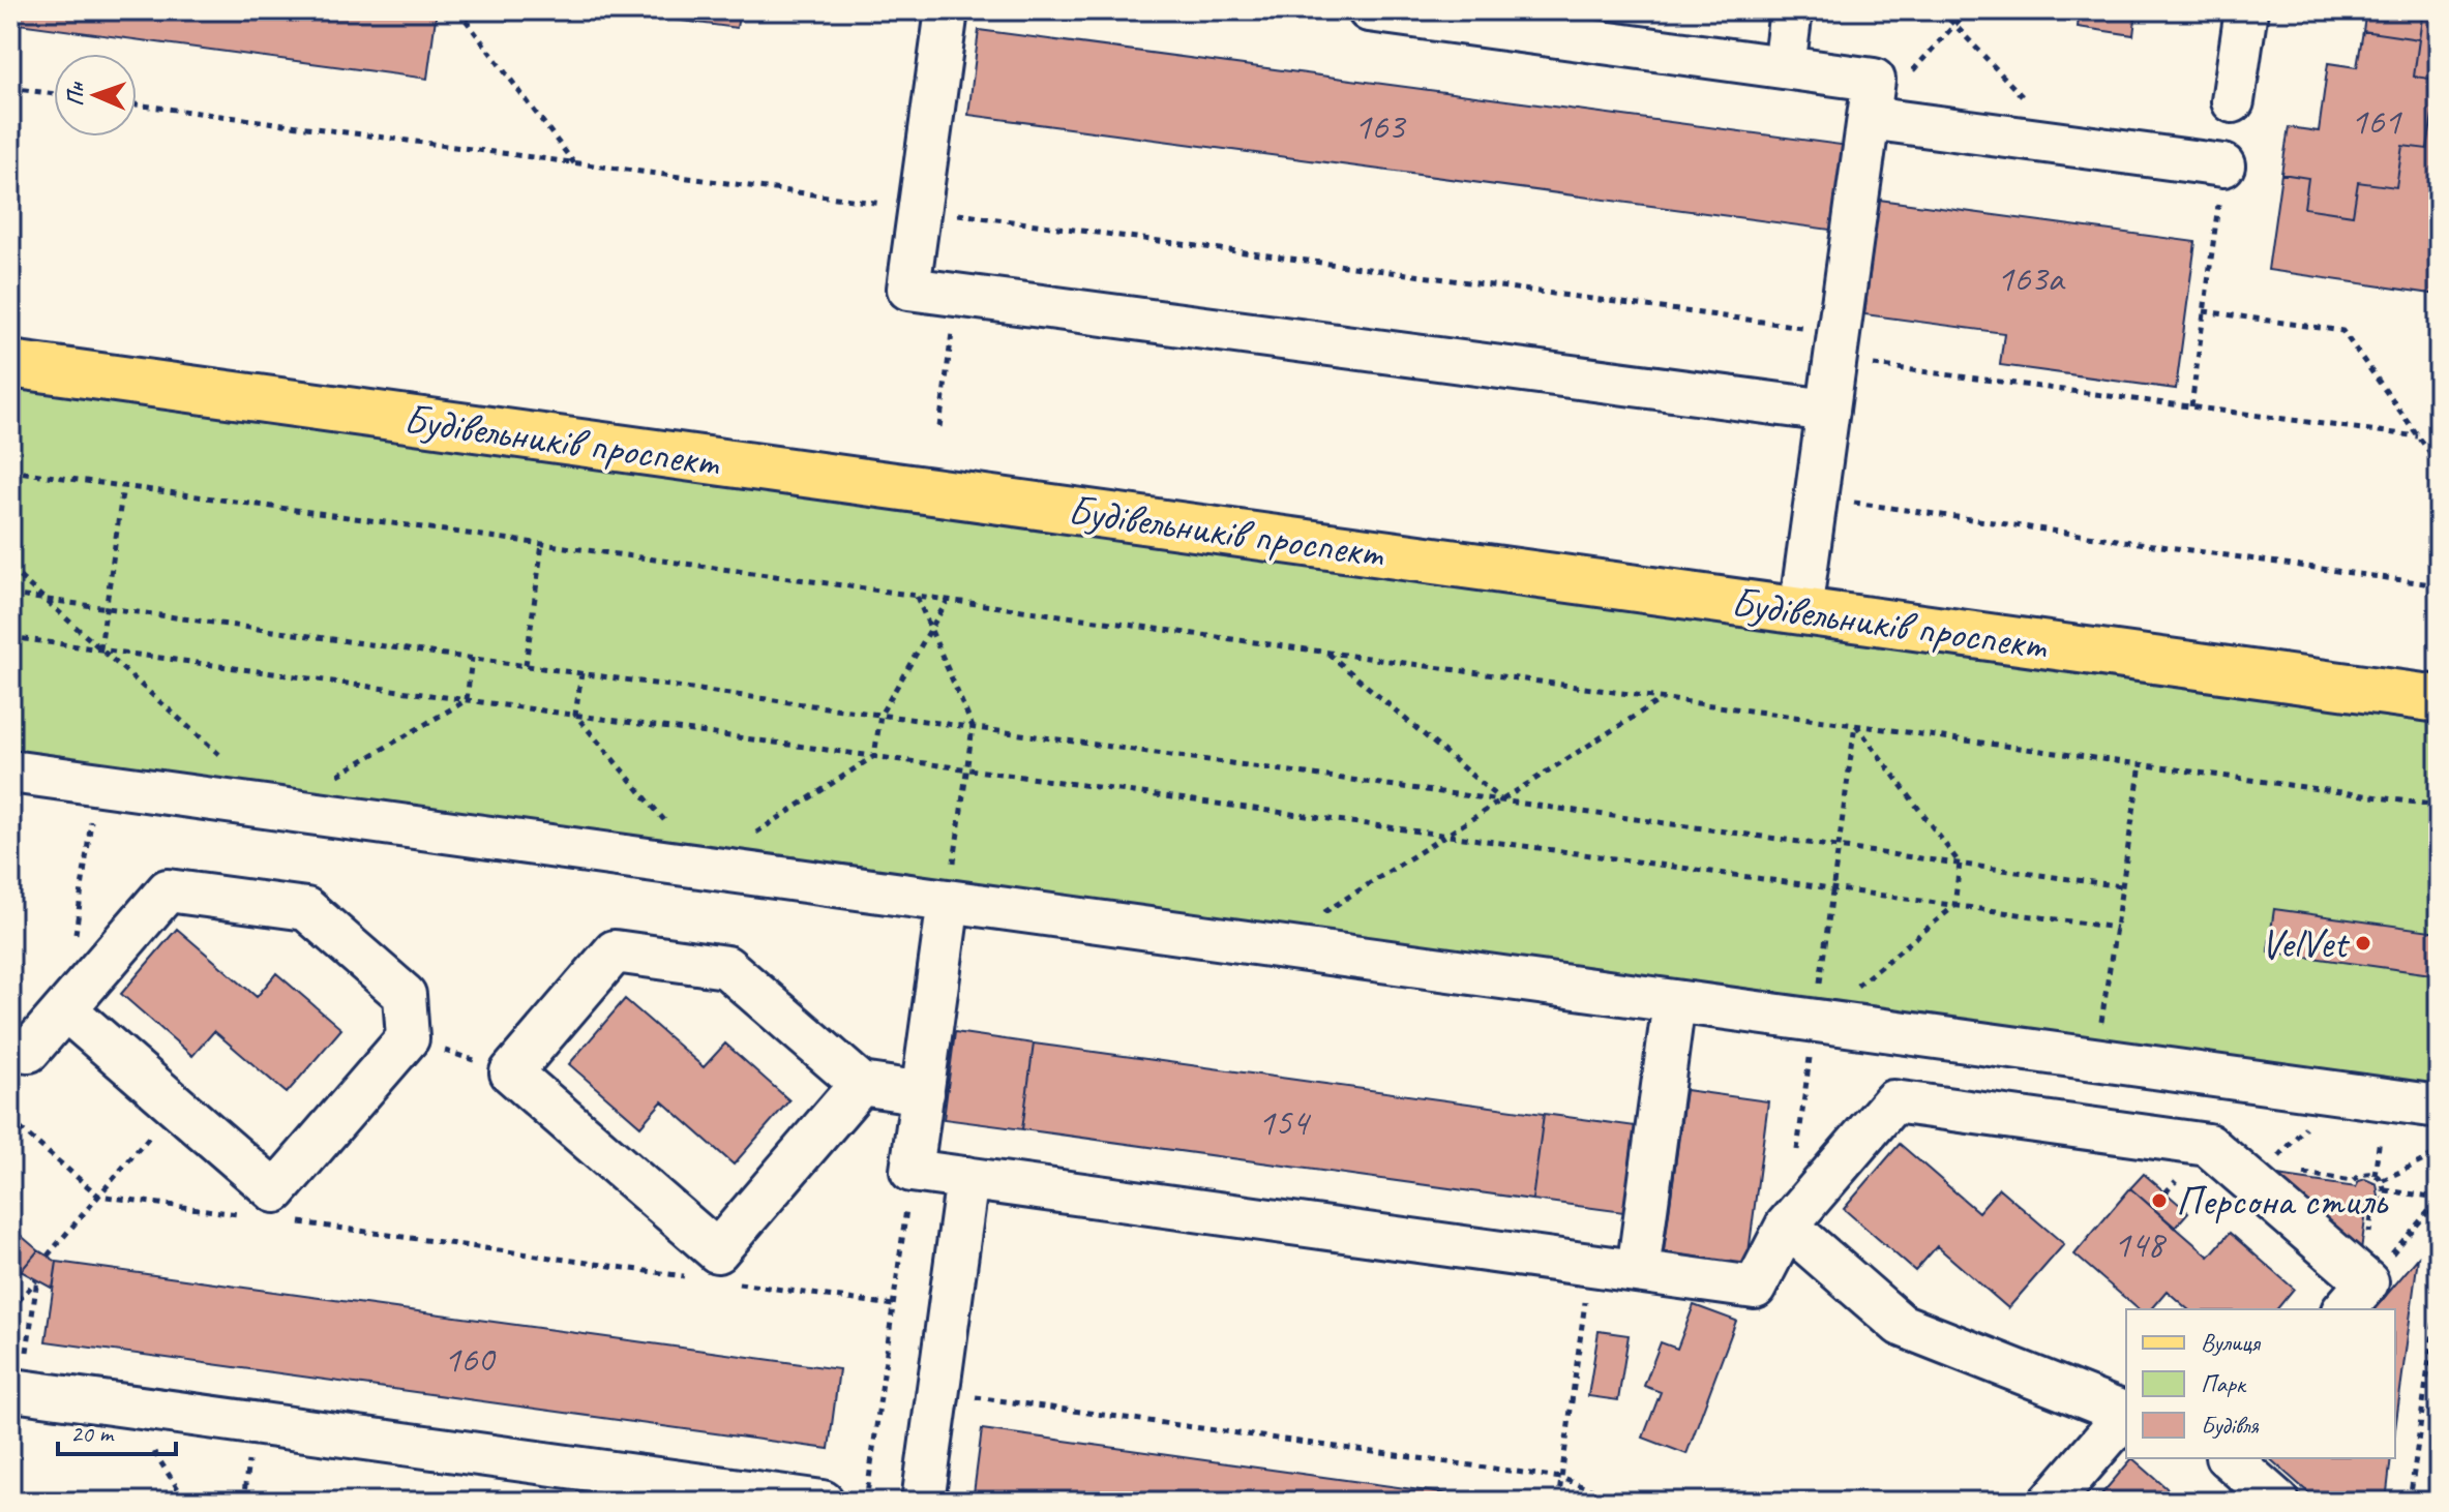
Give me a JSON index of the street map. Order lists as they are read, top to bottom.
{
  "streets": {
    "main road": ["Будівельників проспект"]
  },
  "places": ["VelVet", "Персона стиль"],
  "house_numbers": [
    "161",
    "163",
    "163а",
    "154",
    "148",
    "160"
  ],
  "legend": ["Вулиця", "Парк", "Будівля"],
  "scale_bar": "20 m",
  "north": "left"
}
